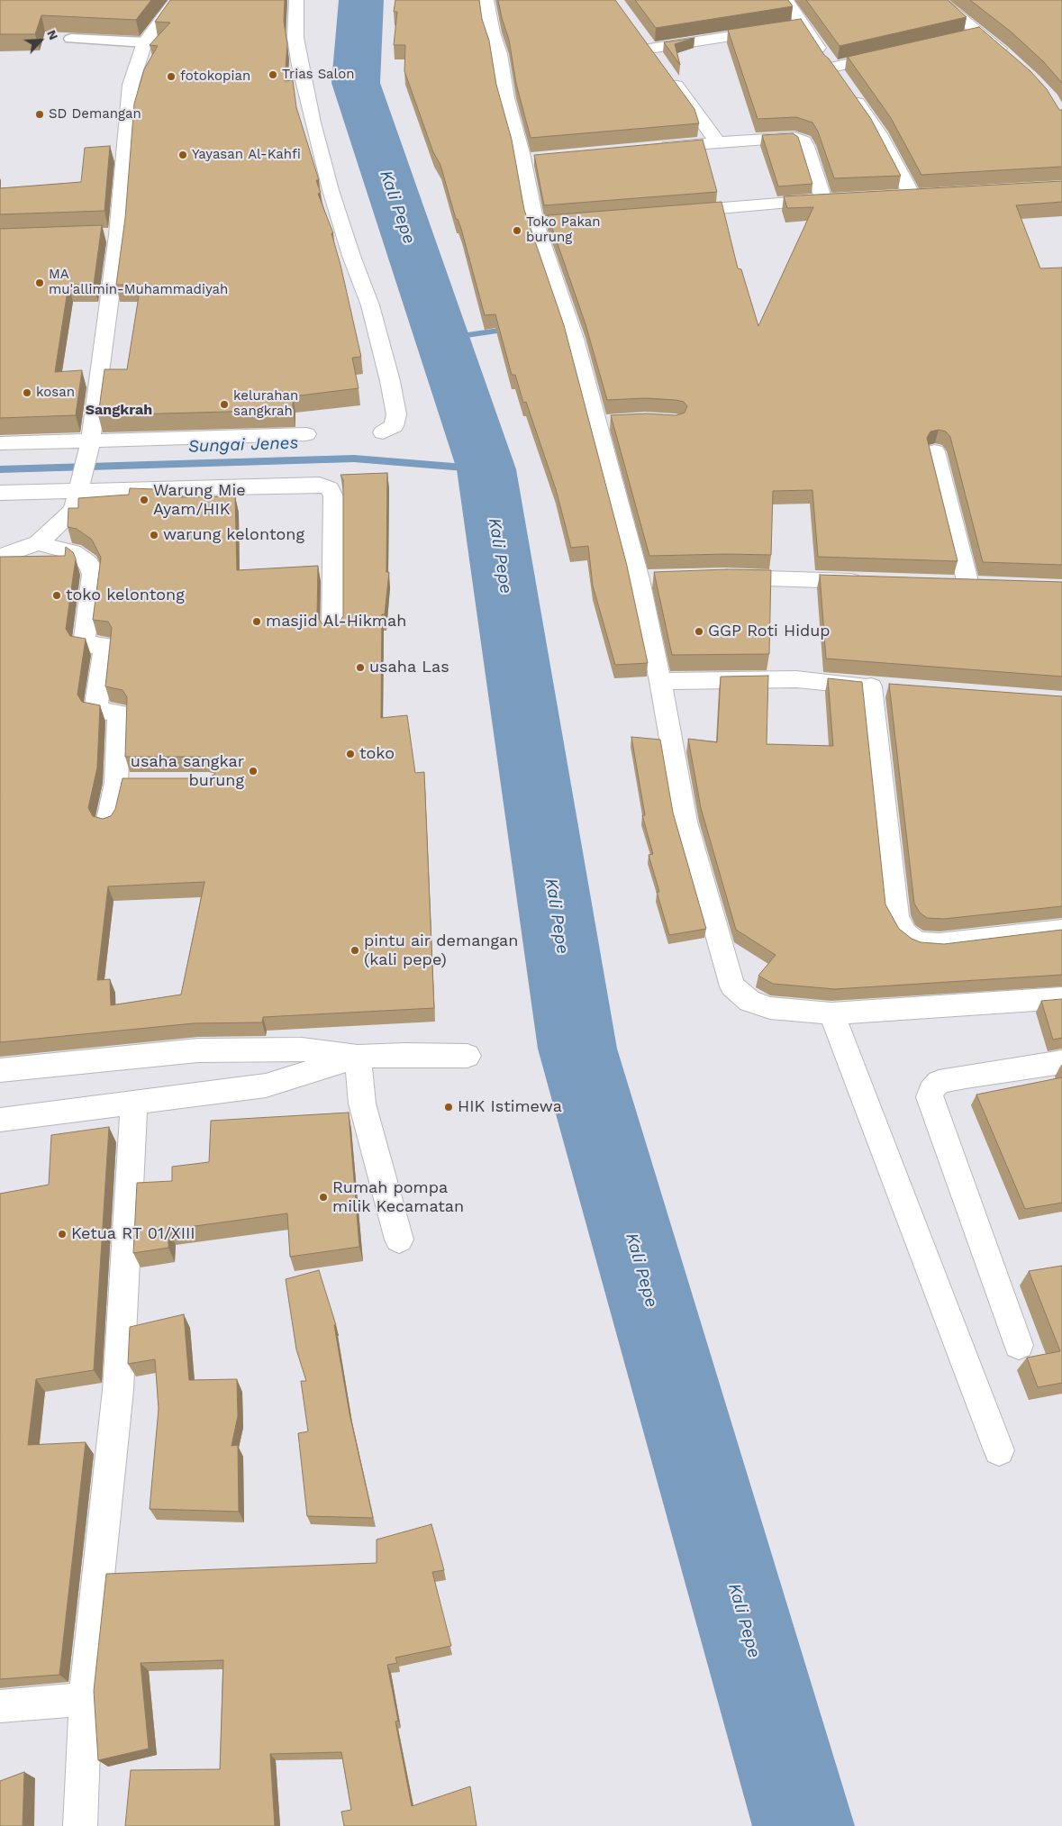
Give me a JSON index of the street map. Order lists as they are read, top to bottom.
{
  "districts": ["Sangkrah"],
  "water": ["Kali Pepe", "Sungai Jenes"],
  "places": [
    "Trias Salon",
    "fotokopian",
    "SD Demangan",
    "Yayasan Al-Kahfi",
    "Toko Pakan burung",
    "MA mu'allimin-Muhammadiyah",
    "kosan",
    "kelurahan sangkrah",
    "Warung Mie Ayam/HIK",
    "warung kelontong",
    "toko kelontong",
    "masjid Al-Hikmah",
    "GGP Roti Hidup",
    "usaha Las",
    "toko",
    "usaha sangkar burung",
    "pintu air demangan (kali pepe)",
    "HIK Istimewa",
    "Rumah pompa milik Kecamatan",
    "Ketua RT 01/XIII"
  ],
  "north": "top right"
}
